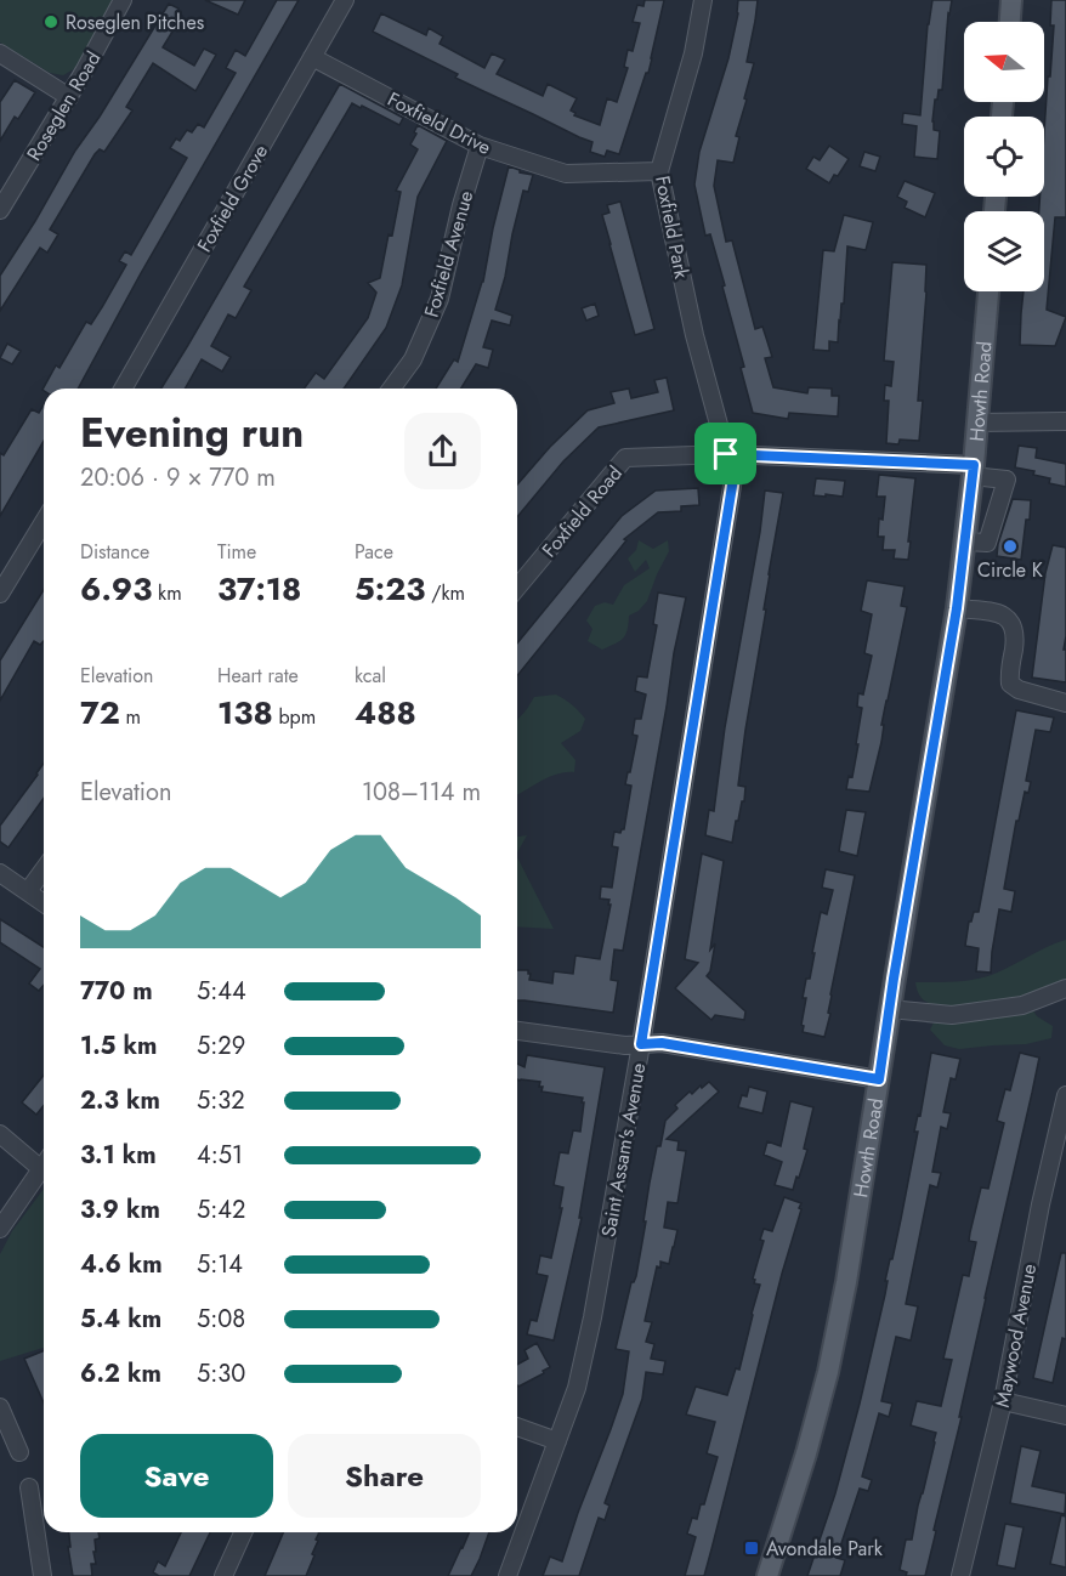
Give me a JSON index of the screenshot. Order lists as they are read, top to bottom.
{
  "streets": {
    "main road": ["Howth Road"],
    "street": [
      "Roseglen Road",
      "Foxfield Drive",
      "Foxfield Grove",
      "Foxfield Park",
      "Foxfield Avenue",
      "Foxfield Road",
      "Saint Assam's Avenue",
      "Maywood Avenue"
    ]
  },
  "crossings": [
    ["Foxfield Drive", "Foxfield Grove"],
    ["Foxfield Drive", "Foxfield Park"],
    ["Foxfield Drive", "Foxfield Avenue"],
    ["Foxfield Park", "Foxfield Road"],
    ["Foxfield Park", "Saint Assam's Avenue"],
    ["Howth Road", "Foxfield Road"],
    ["Foxfield Road", "Saint Assam's Avenue"]
  ],
  "places": {
    "other": ["Roseglen Pitches", "Circle K"],
    "transit": ["Avondale Park"]
  },
  "north": "left",
  "page": {
    "heading": ["Evening run", "20:06 · 9 × 770 m"],
    "stats": [
      ["Distance", "6.93 km"],
      ["Time", "37:18"],
      ["Pace", "5:23 /km"],
      ["Elevation", "72 m"],
      ["Heart rate", "138 bpm"],
      ["kcal", "488"]
    ],
    "chart": ["Elevation", "108–114 m"],
    "list": [
      {
        "name": "770 m",
        "note": "5:44"
      },
      {
        "name": "1.5 km",
        "note": "5:29"
      },
      {
        "name": "2.3 km",
        "note": "5:32"
      },
      {
        "name": "3.1 km",
        "note": "4:51"
      },
      {
        "name": "3.9 km",
        "note": "5:42"
      },
      {
        "name": "4.6 km",
        "note": "5:14"
      },
      {
        "name": "5.4 km",
        "note": "5:08"
      },
      {
        "name": "6.2 km",
        "note": "5:30"
      }
    ],
    "buttons": ["Save", "Share"]
  }
}
